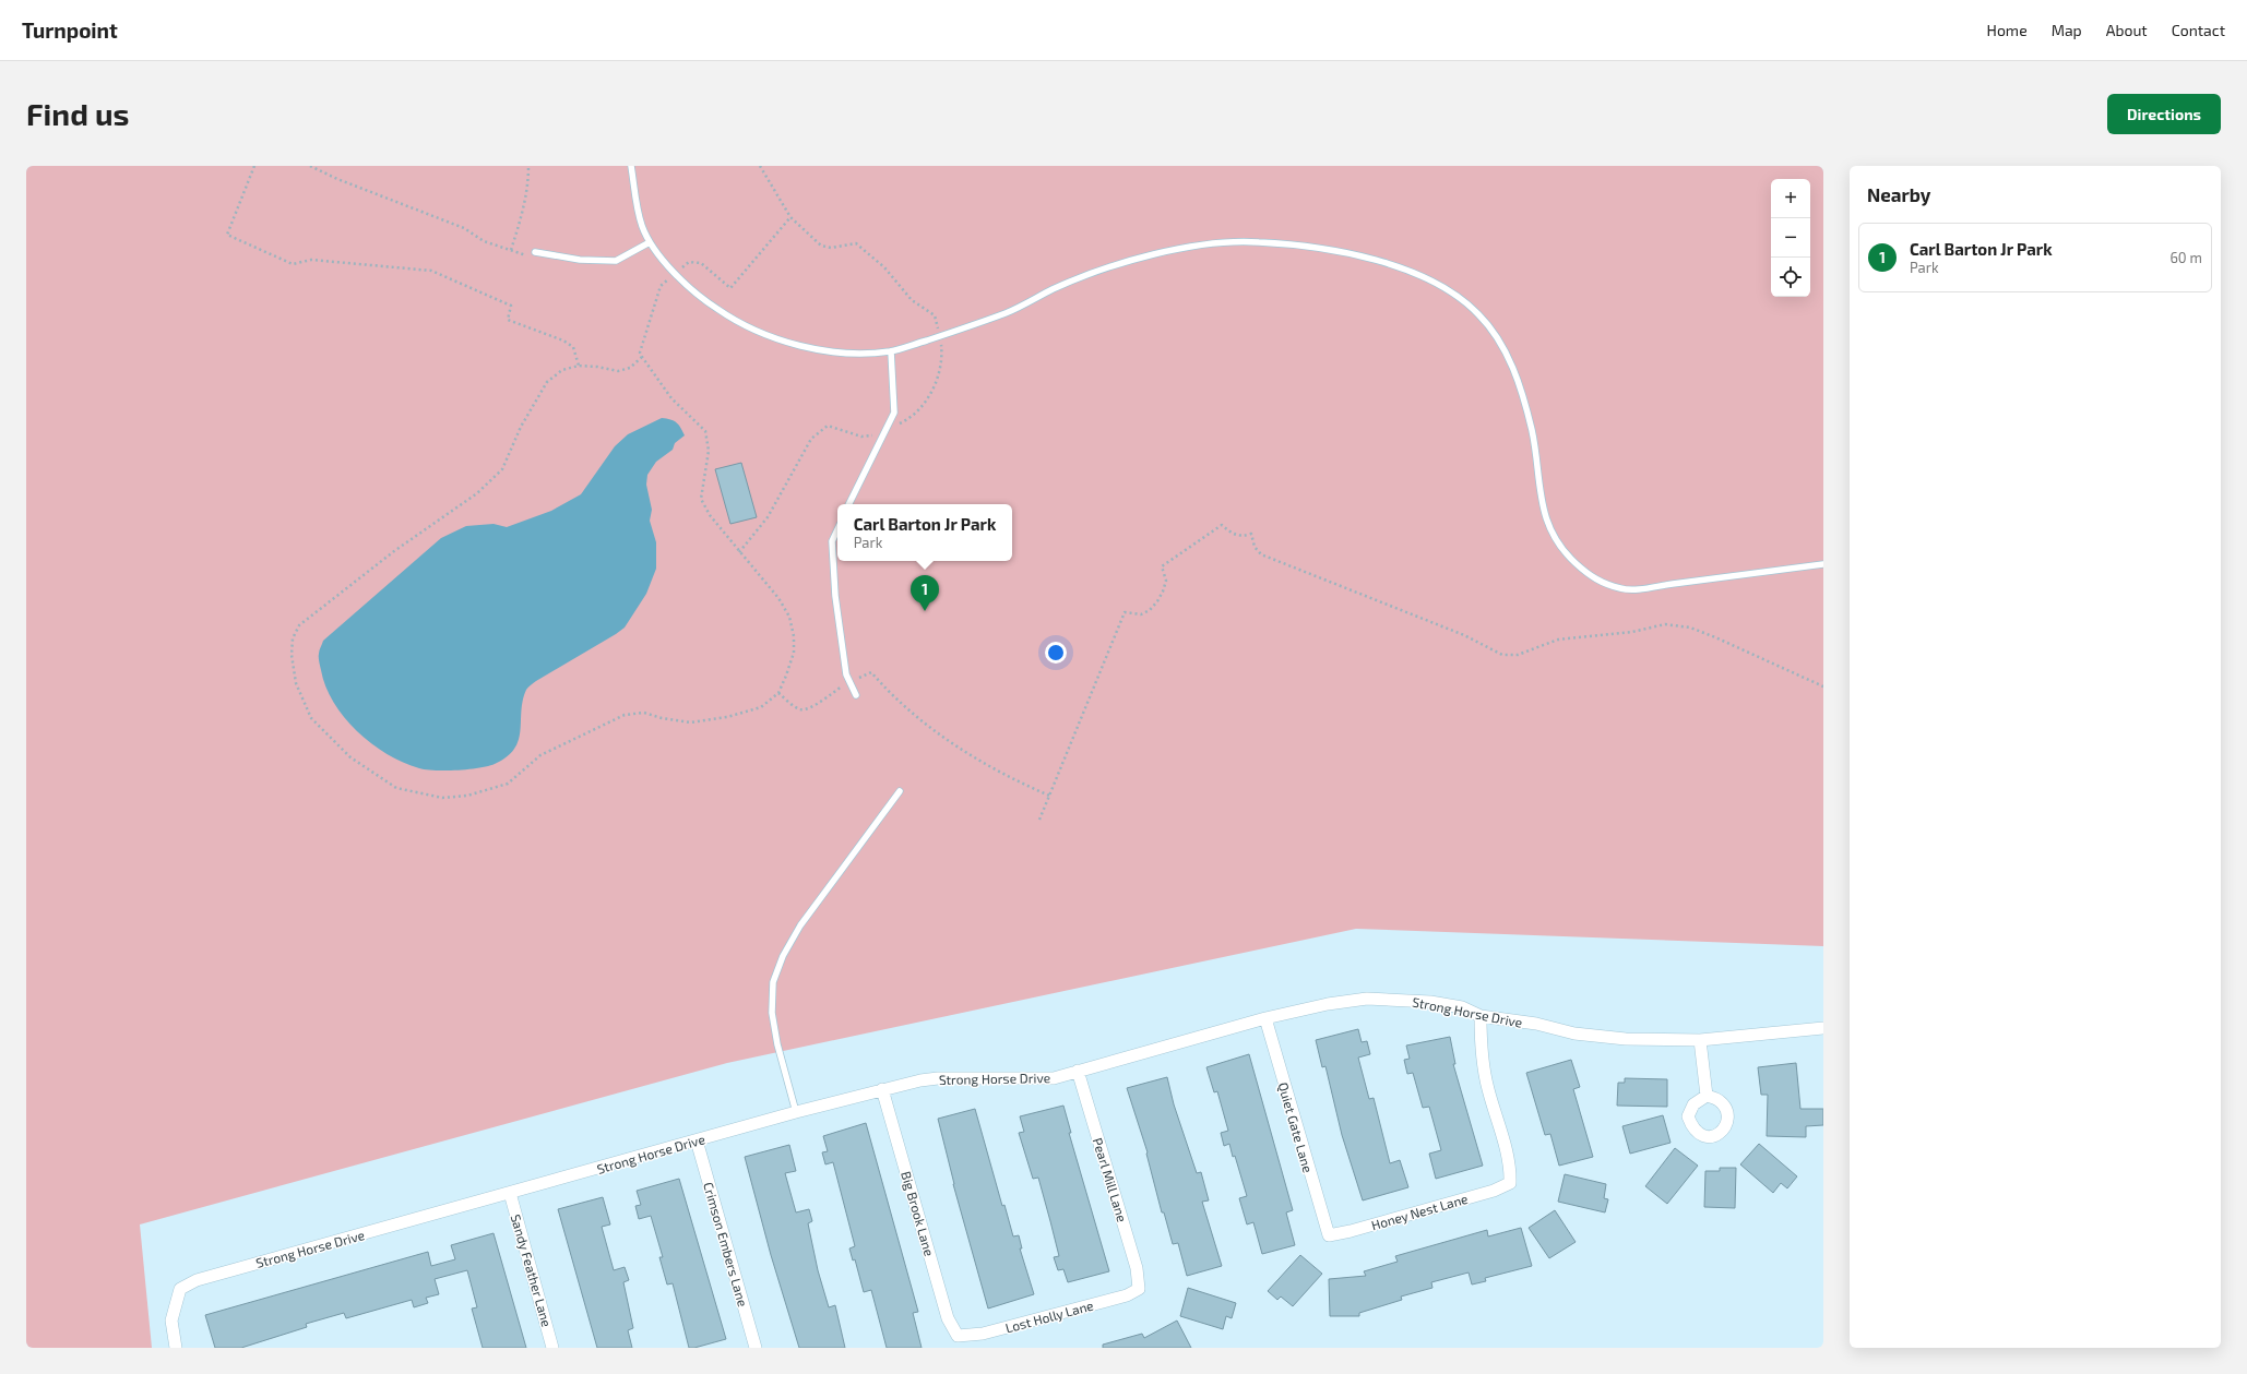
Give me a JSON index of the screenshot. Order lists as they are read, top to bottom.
{
  "streets": {
    "street": [
      "Strong Horse Drive",
      "Quiet Gate Lane",
      "Pearl Mill Lane",
      "Honey Nest Lane",
      "Big Brook Lane",
      "Crimson Embers Lane",
      "Sandy Feather Lane",
      "Lost Holly Lane"
    ]
  },
  "crossings": [
    ["Strong Horse Drive", "Quiet Gate Lane"],
    ["Strong Horse Drive", "Pearl Mill Lane"],
    ["Strong Horse Drive", "Honey Nest Lane"],
    ["Strong Horse Drive", "Big Brook Lane"],
    ["Strong Horse Drive", "Crimson Embers Lane"],
    ["Strong Horse Drive", "Sandy Feather Lane"],
    ["Quiet Gate Lane", "Honey Nest Lane"],
    ["Pearl Mill Lane", "Lost Holly Lane"],
    ["Big Brook Lane", "Lost Holly Lane"]
  ],
  "page": {
    "header": "Turnpoint",
    "nav": [
      "Home",
      "Map",
      "About",
      "Contact"
    ],
    "buttons": "Directions",
    "title": "Find us",
    "heading": "Nearby",
    "map_buttons": ["+", "−"],
    "list": [
      {
        "mark": "1",
        "name": "Carl Barton Jr Park",
        "note": "Park",
        "value": "60 m"
      }
    ],
    "popup": ["Carl Barton Jr Park", "Park"],
    "pins": "1"
  }
}
